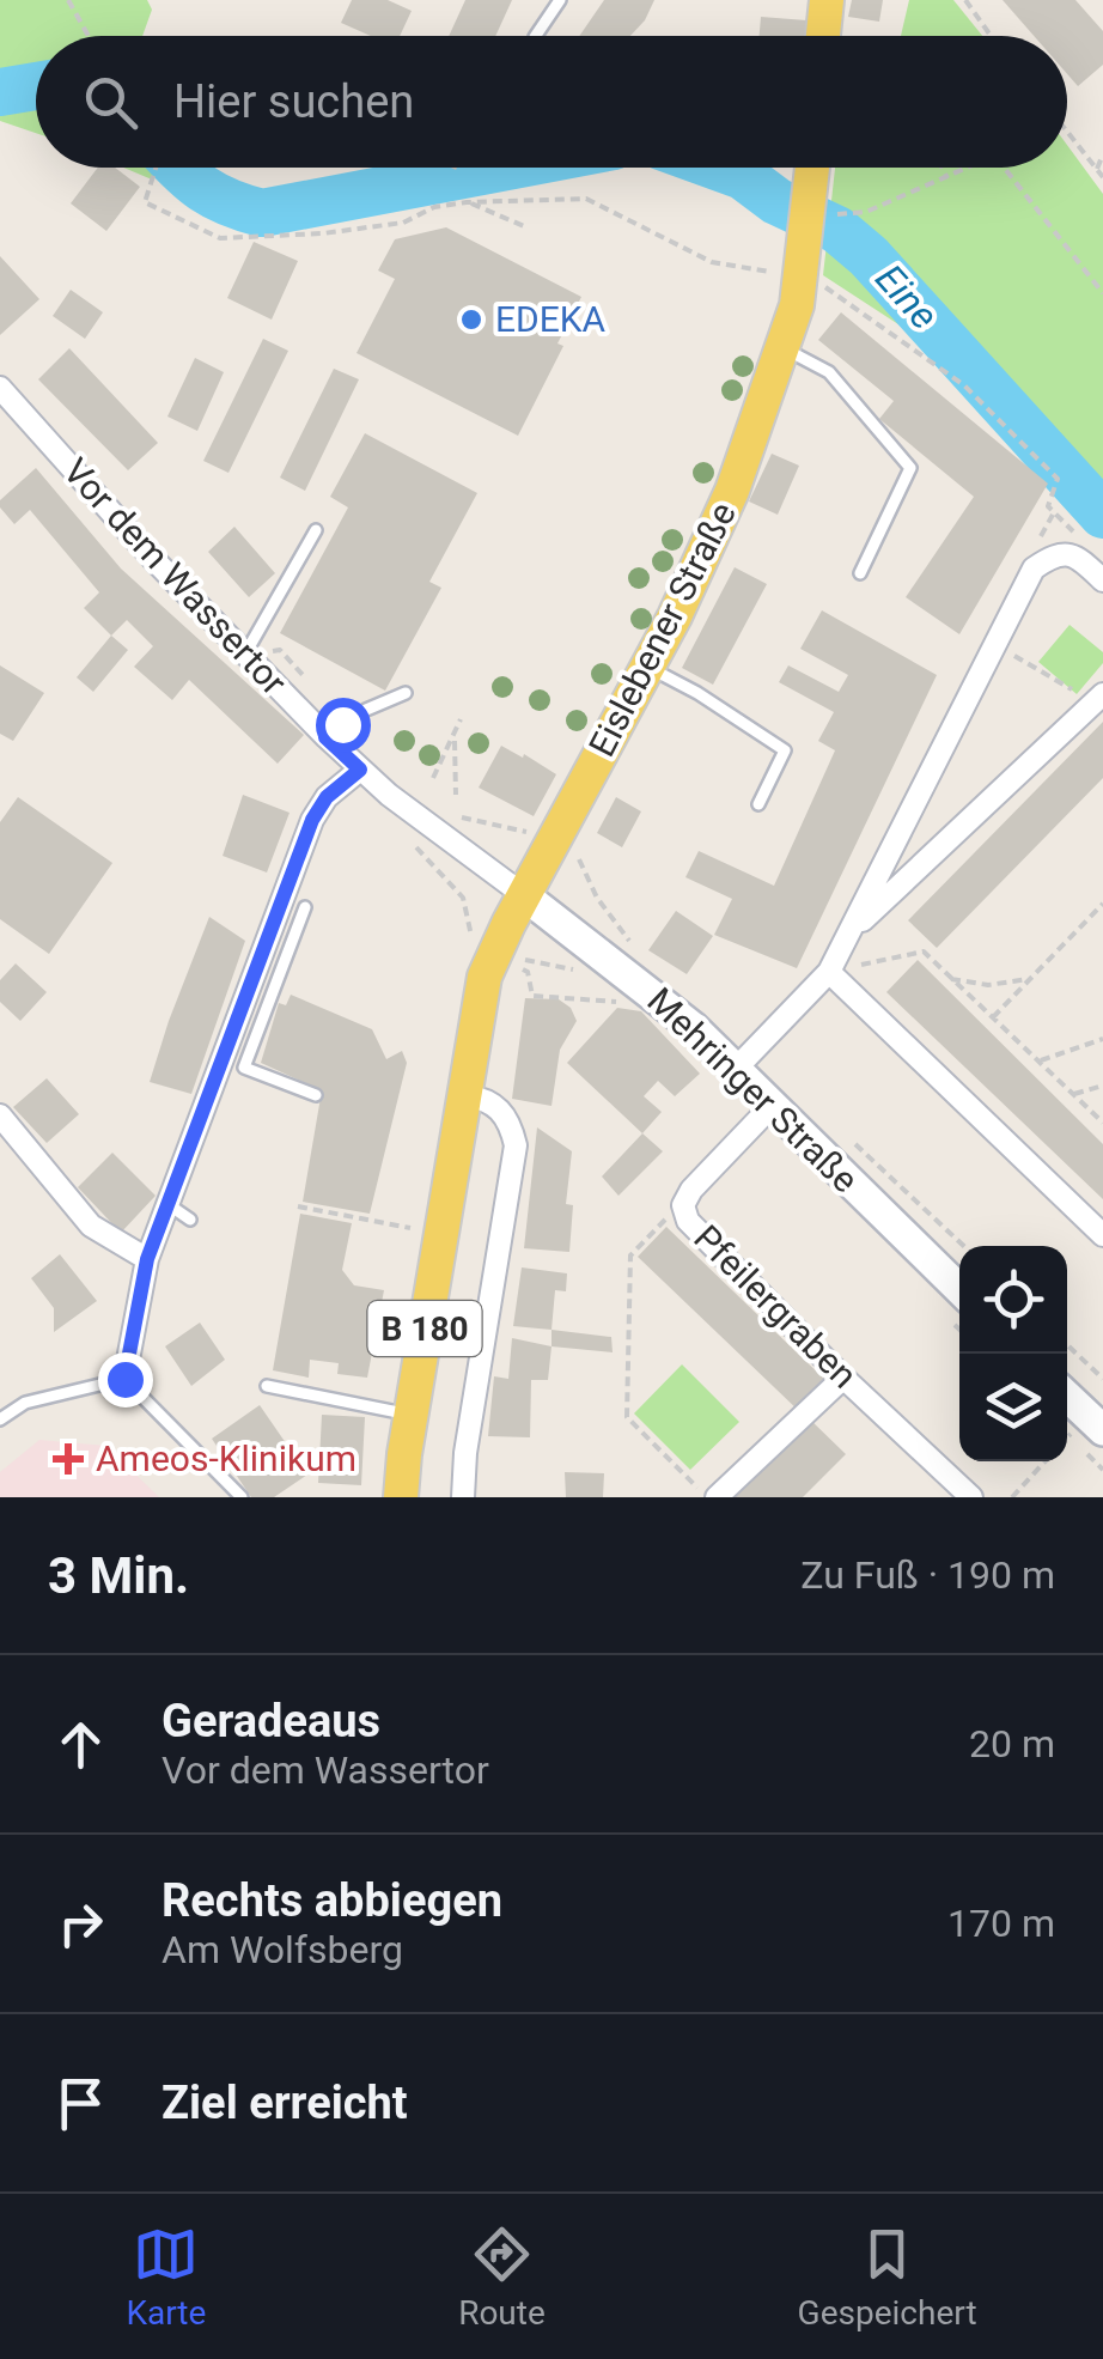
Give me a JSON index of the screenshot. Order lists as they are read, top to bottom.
{
  "streets": {
    "main road": ["Eislebener Straße", "Mehringer Straße", "B 180"],
    "street": ["Vor dem Wassertor", "Pfeilergraben"]
  },
  "crossings": [
    ["Vor dem Wassertor", "Eislebener Straße"],
    ["Vor dem Wassertor", "Mehringer Straße"],
    ["Eislebener Straße", "Mehringer Straße"],
    ["Mehringer Straße", "Pfeilergraben"]
  ],
  "water": ["Eine"],
  "places": {
    "other": ["EDEKA"],
    "health": ["Ameos-Klinikum"]
  },
  "page": {
    "search": "Hier suchen",
    "heading": ["3 Min.", "Zu Fuß · 190 m"],
    "list": [
      ["Geradeaus", "Vor dem Wassertor", "20 m"],
      ["Rechts abbiegen", "Am Wolfsberg", "170 m"],
      "Ziel erreicht"
    ],
    "nav": ["Karte", "Route", "Gespeichert"]
  }
}
